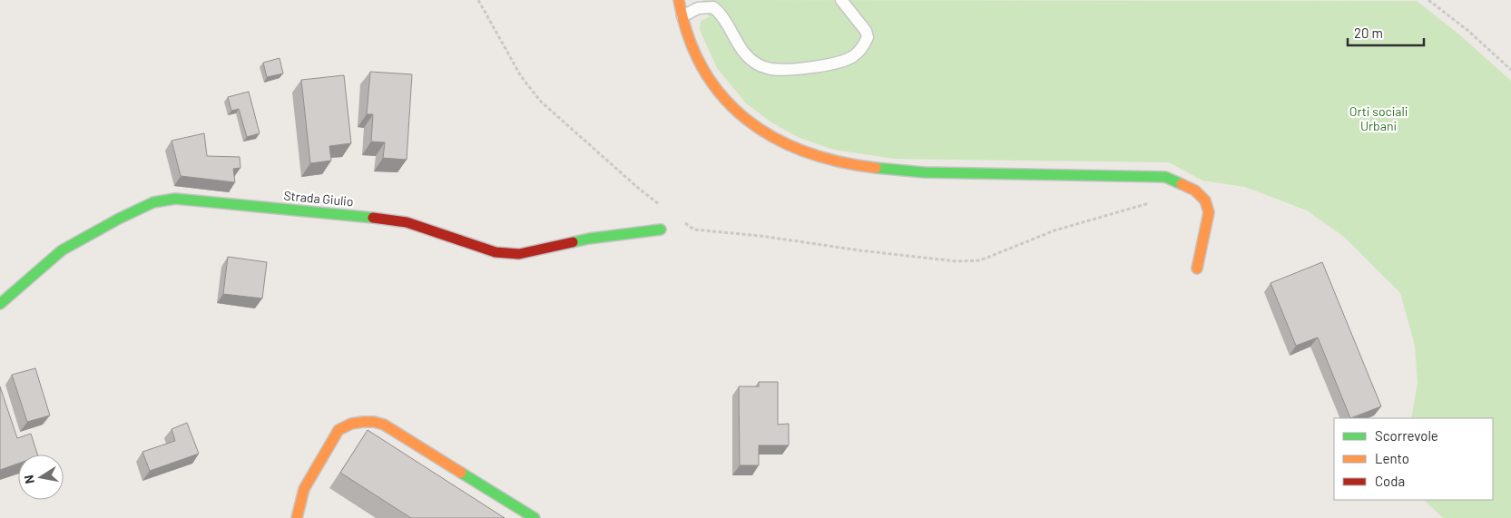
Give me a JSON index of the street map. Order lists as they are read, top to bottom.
{
  "streets": {
    "street": ["Strada Giulio"]
  },
  "parks": ["Orti sociali Urbani"],
  "legend": ["Scorrevole", "Lento", "Coda"],
  "scale_bar": "20 m",
  "north": "left"
}
